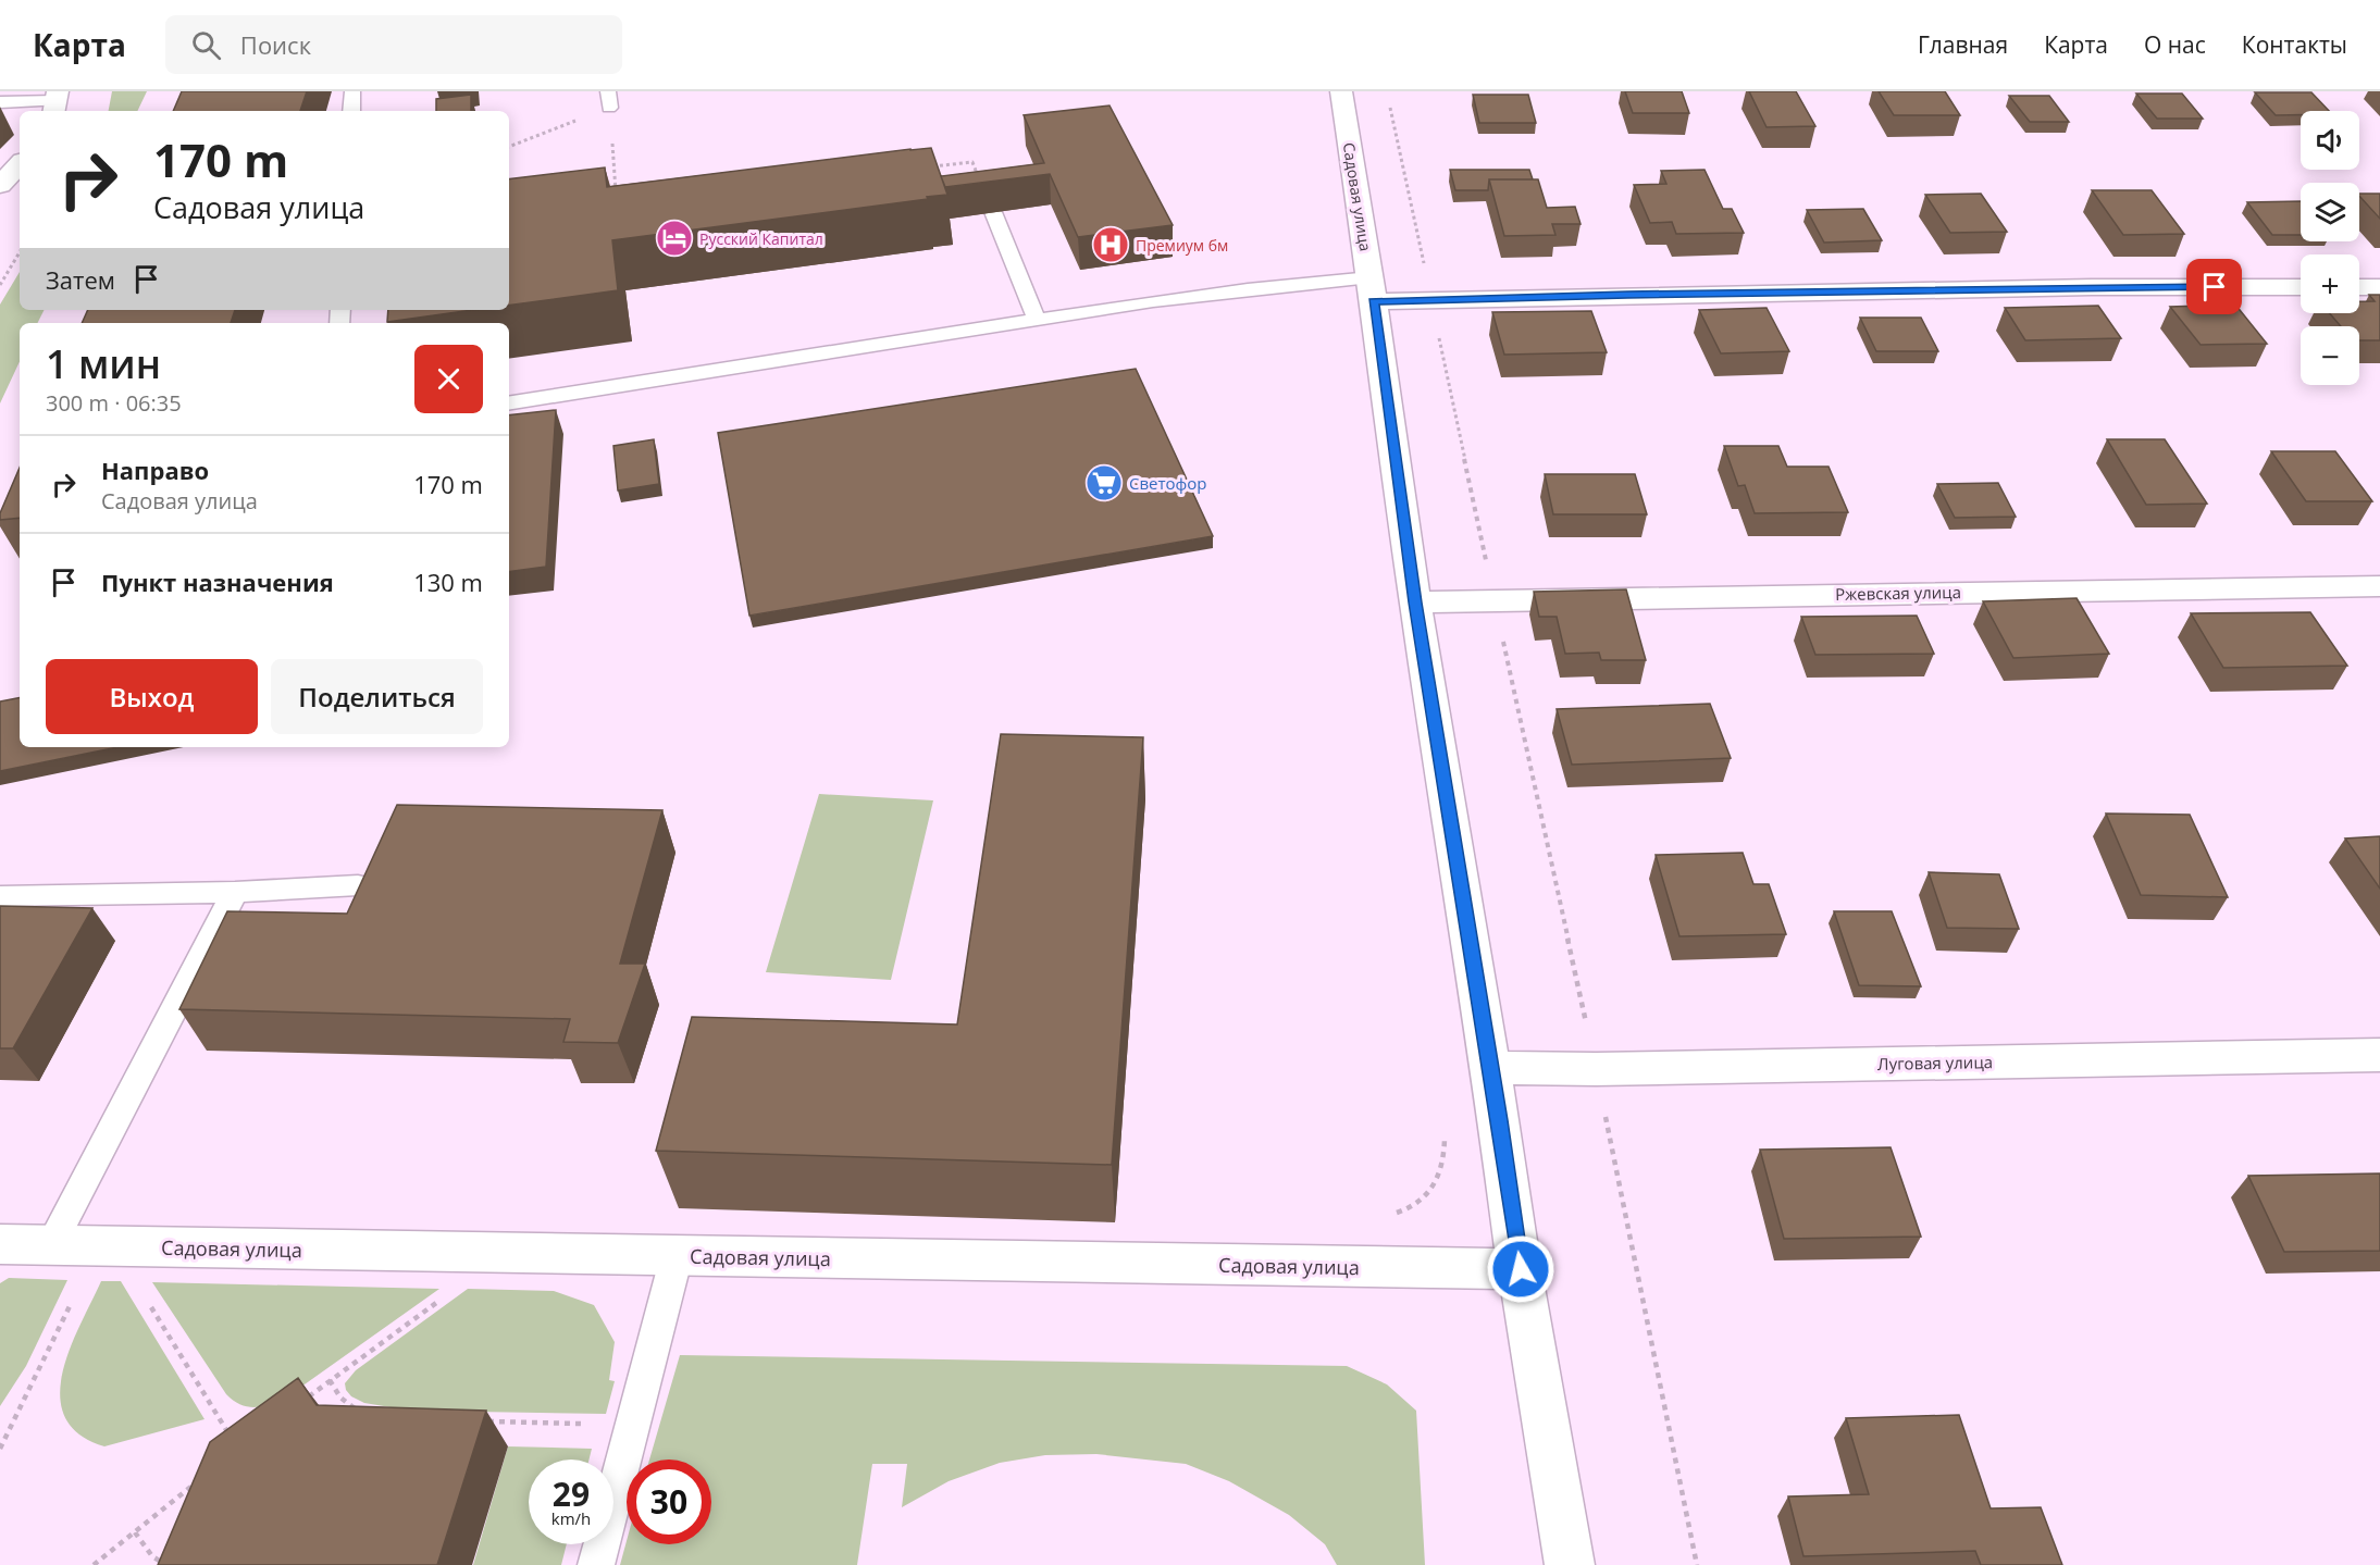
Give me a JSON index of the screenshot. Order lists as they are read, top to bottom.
{
  "streets": {
    "street": ["Садовая улица", "Ржевская улица", "Луговая улица"]
  },
  "crossings": [
    ["Садовая улица", "Ржевская улица"],
    ["Садовая улица", "Луговая улица"]
  ],
  "places": {
    "hotel": ["Русский Капитал"],
    "hospital": ["Премиум бм"],
    "supermarket": ["Светофор"]
  },
  "page": {
    "header": "Карта",
    "search": "Поиск",
    "nav": [
      "Главная",
      "Карта",
      "О нас",
      "Контакты"
    ],
    "map_buttons": ["+", "−"],
    "turn": ["170 m", "Садовая улица"],
    "then": "Затем",
    "heading": ["1 мин", "300 m · 06:35"],
    "list": [
      {
        "name": "Направо",
        "note": "Садовая улица",
        "value": "170 m"
      },
      {
        "name": "Пункт назначения",
        "value": "130 m"
      }
    ],
    "buttons": ["Выход", "Поделиться"],
    "speed": "29 km/h",
    "limit": "30"
  }
}
